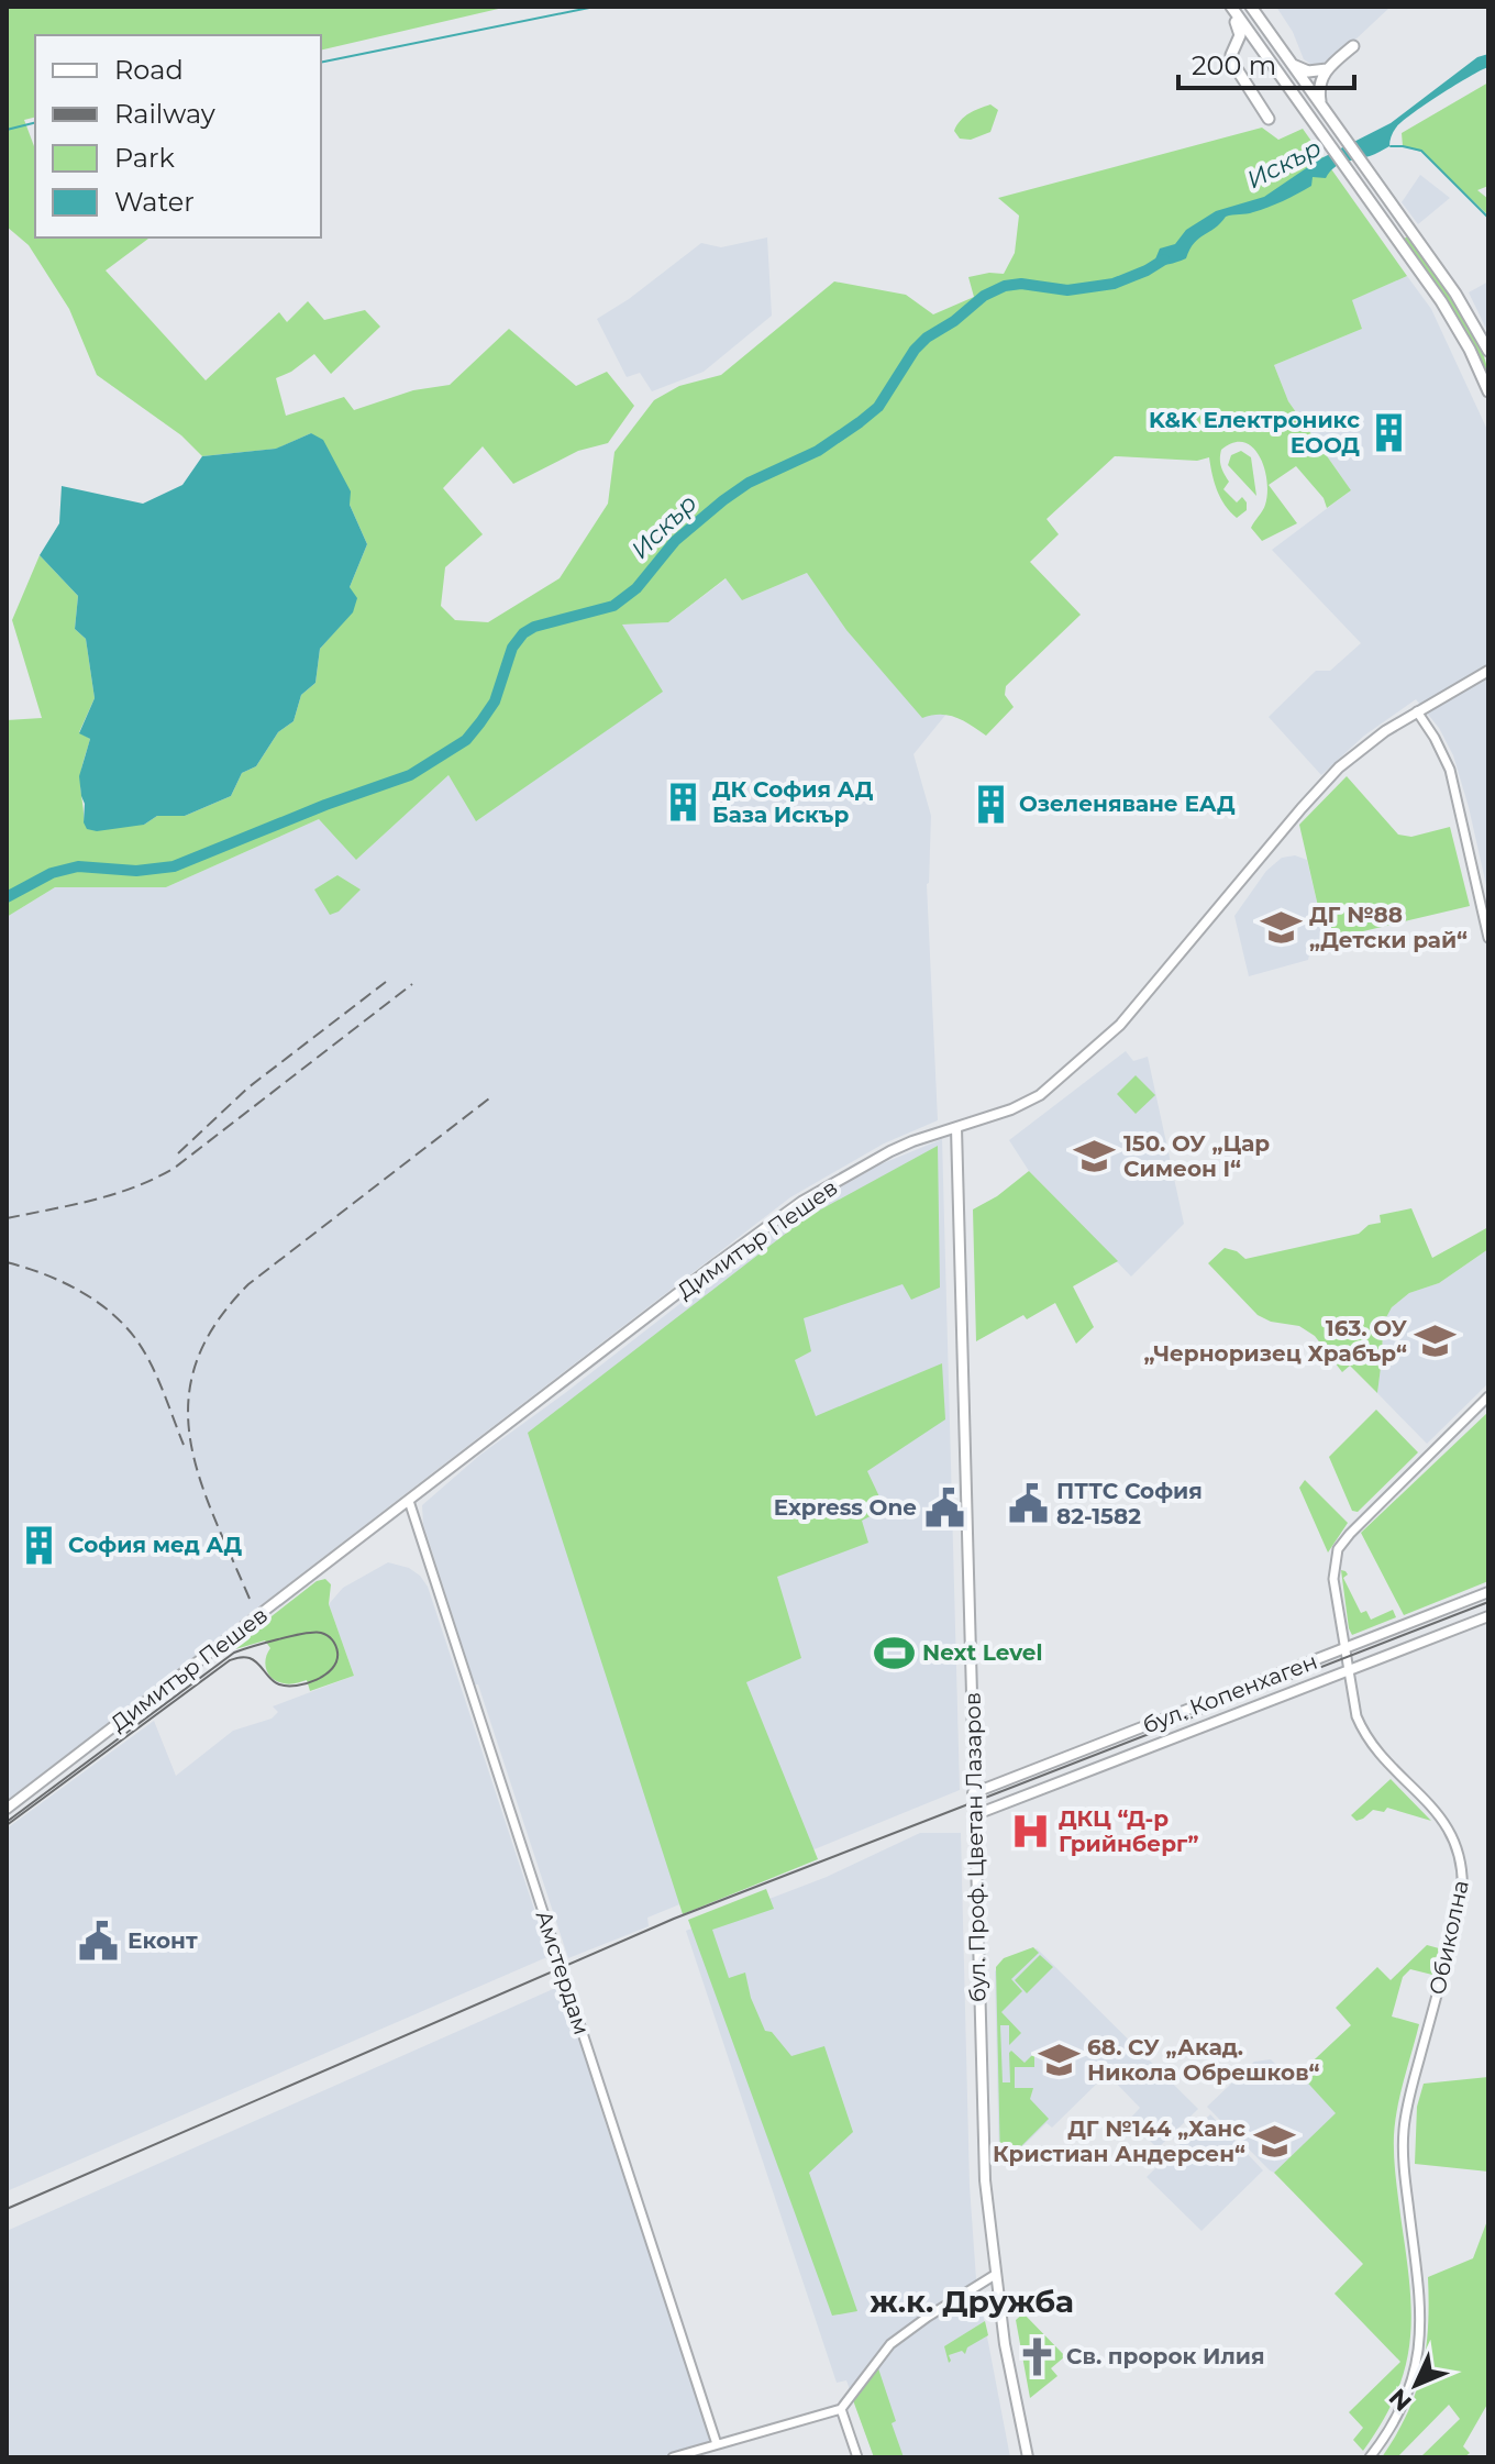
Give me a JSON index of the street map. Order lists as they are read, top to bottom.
{
  "streets": {
    "main road": ["Димитър Пешев", "бул. Копенхаген", "бул. Проф. Цветан Лазаров"],
    "street": ["Обиколна", "Амстердам"]
  },
  "crossings": [
    ["Димитър Пешев", "бул. Проф. Цветан Лазаров"],
    ["Димитър Пешев", "Амстердам"],
    ["бул. Копенхаген", "бул. Проф. Цветан Лазаров"],
    ["бул. Копенхаген", "Обиколна"]
  ],
  "districts": ["ж.к. Дружба"],
  "water": ["Искър"],
  "places": {
    "building": [
      "K&K Електроникс ЕООД",
      "ДК София АД База Искър",
      "Озеленяване ЕАД",
      "София мед АД"
    ],
    "school or university": [
      "ДГ №88 „Детски рай“",
      "150. ОУ „Цар Симеон I“",
      "163. ОУ „Черноризец Храбър“",
      "68. СУ „Акад. Никола Обрешков“",
      "ДГ №144 „Ханс Кристиан Андерсен“"
    ],
    "public building": ["ПТТС София 82-1582", "Express One", "Еконт"],
    "sports": ["Next Level"],
    "hospital": ["ДКЦ “Д-р Грийнберг”"],
    "church": ["Св. пророк Илия"]
  },
  "legend": [
    "Road",
    "Railway",
    "Park",
    "Water"
  ],
  "scale_bar": "200 m",
  "north": "bottom left"
}
